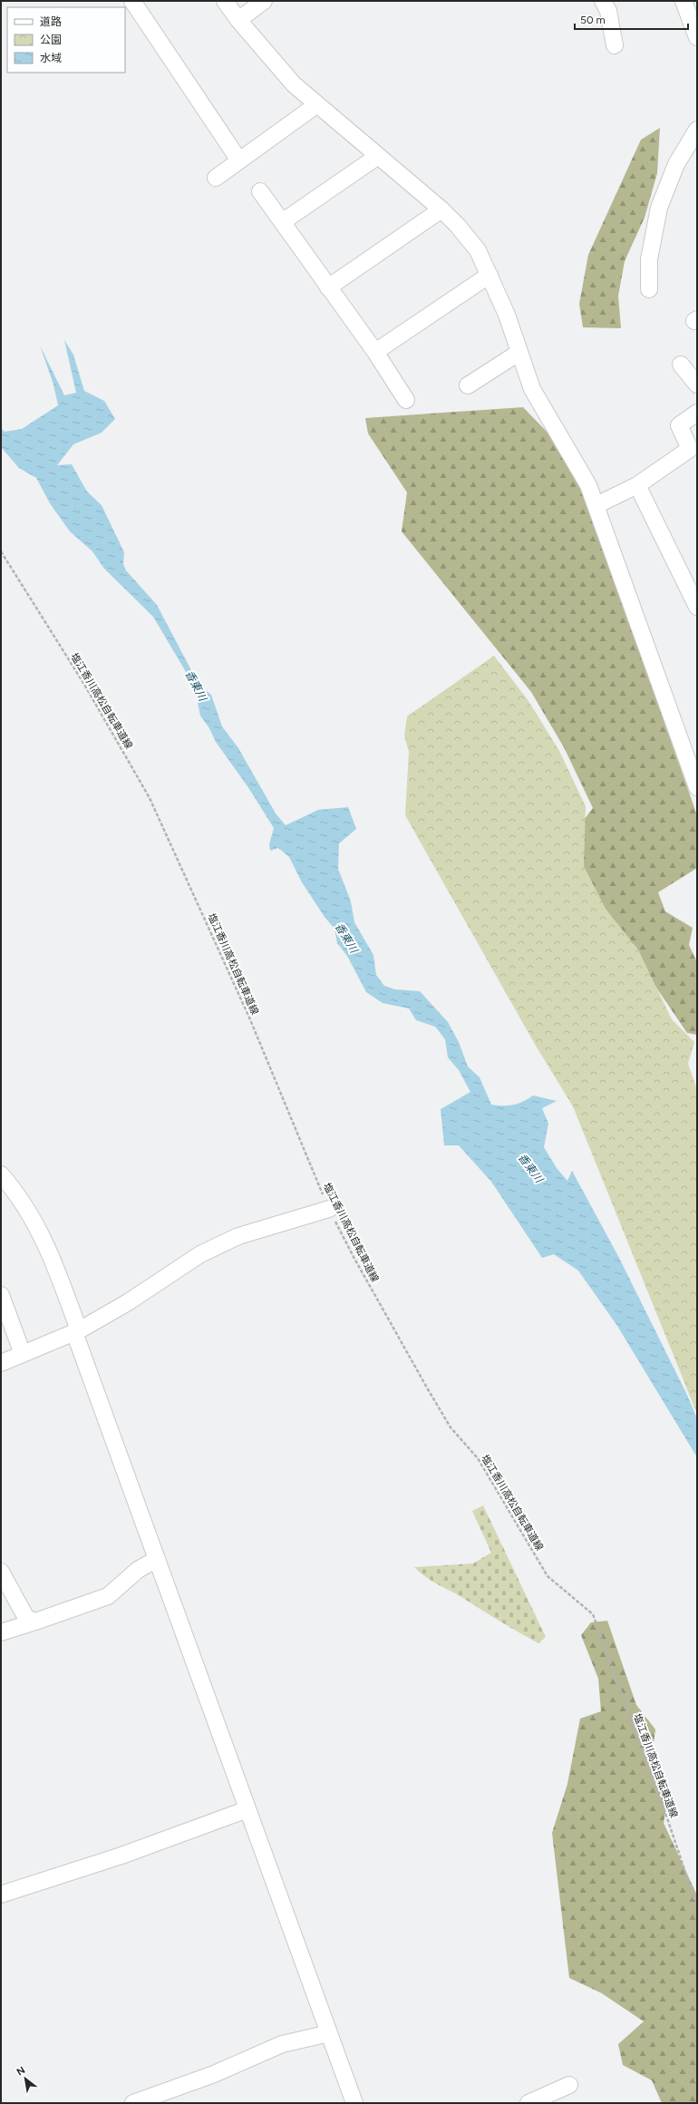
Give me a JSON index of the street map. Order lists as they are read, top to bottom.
{
  "streets": {
    "path": ["塩江香川高松自転車道線"]
  },
  "water": ["香東川"],
  "legend": ["道路", "公園", "水域"],
  "scale_bar": "50 m",
  "north": "top left"
}
